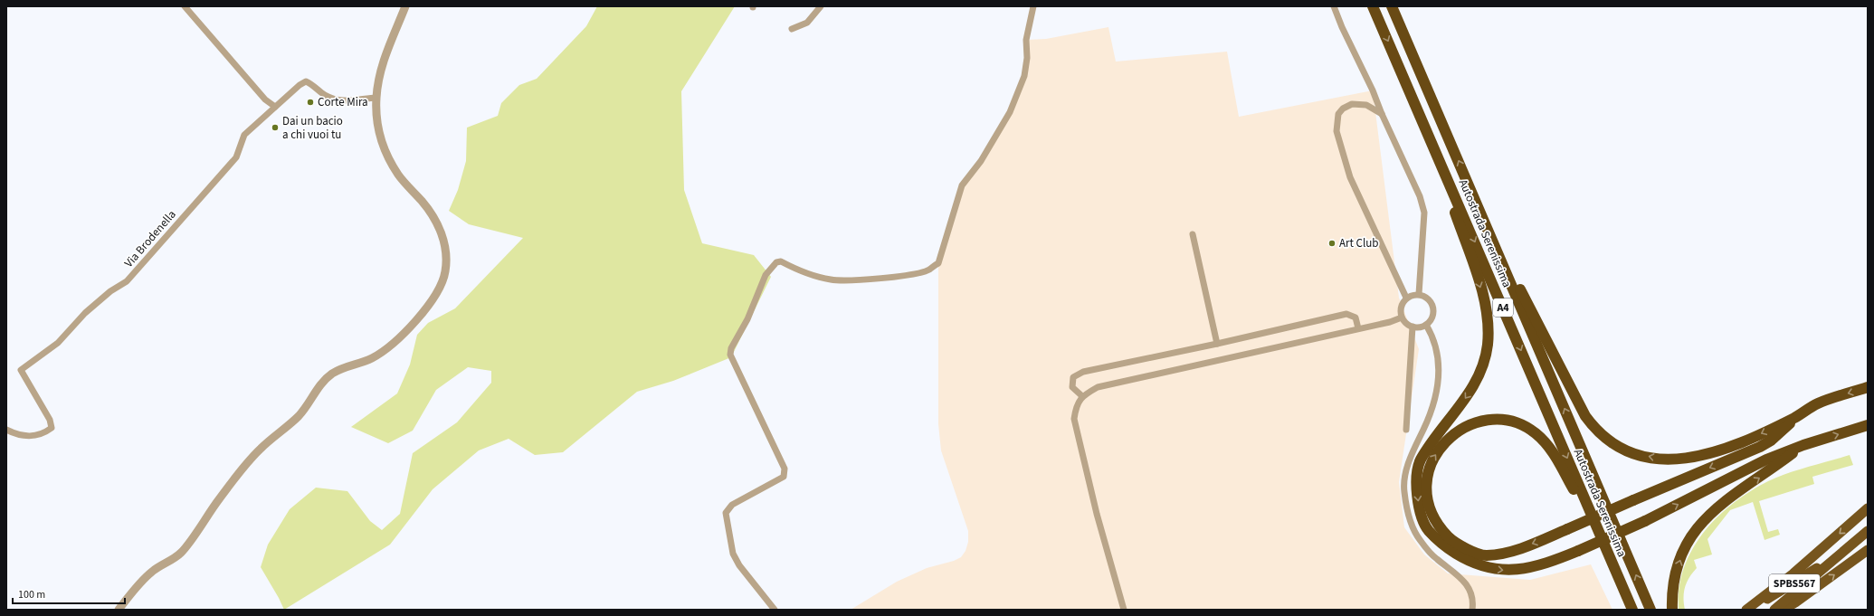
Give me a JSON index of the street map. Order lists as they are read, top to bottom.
{
  "streets": {
    "highway": ["Autostrada Serenissima", "A4", "SPBS567"],
    "street": ["Via Brodenella"]
  },
  "places": ["Corte Mira", "Dai un bacio a chi vuoi tu", "Art Club"],
  "scale_bar": "100 m"
}
